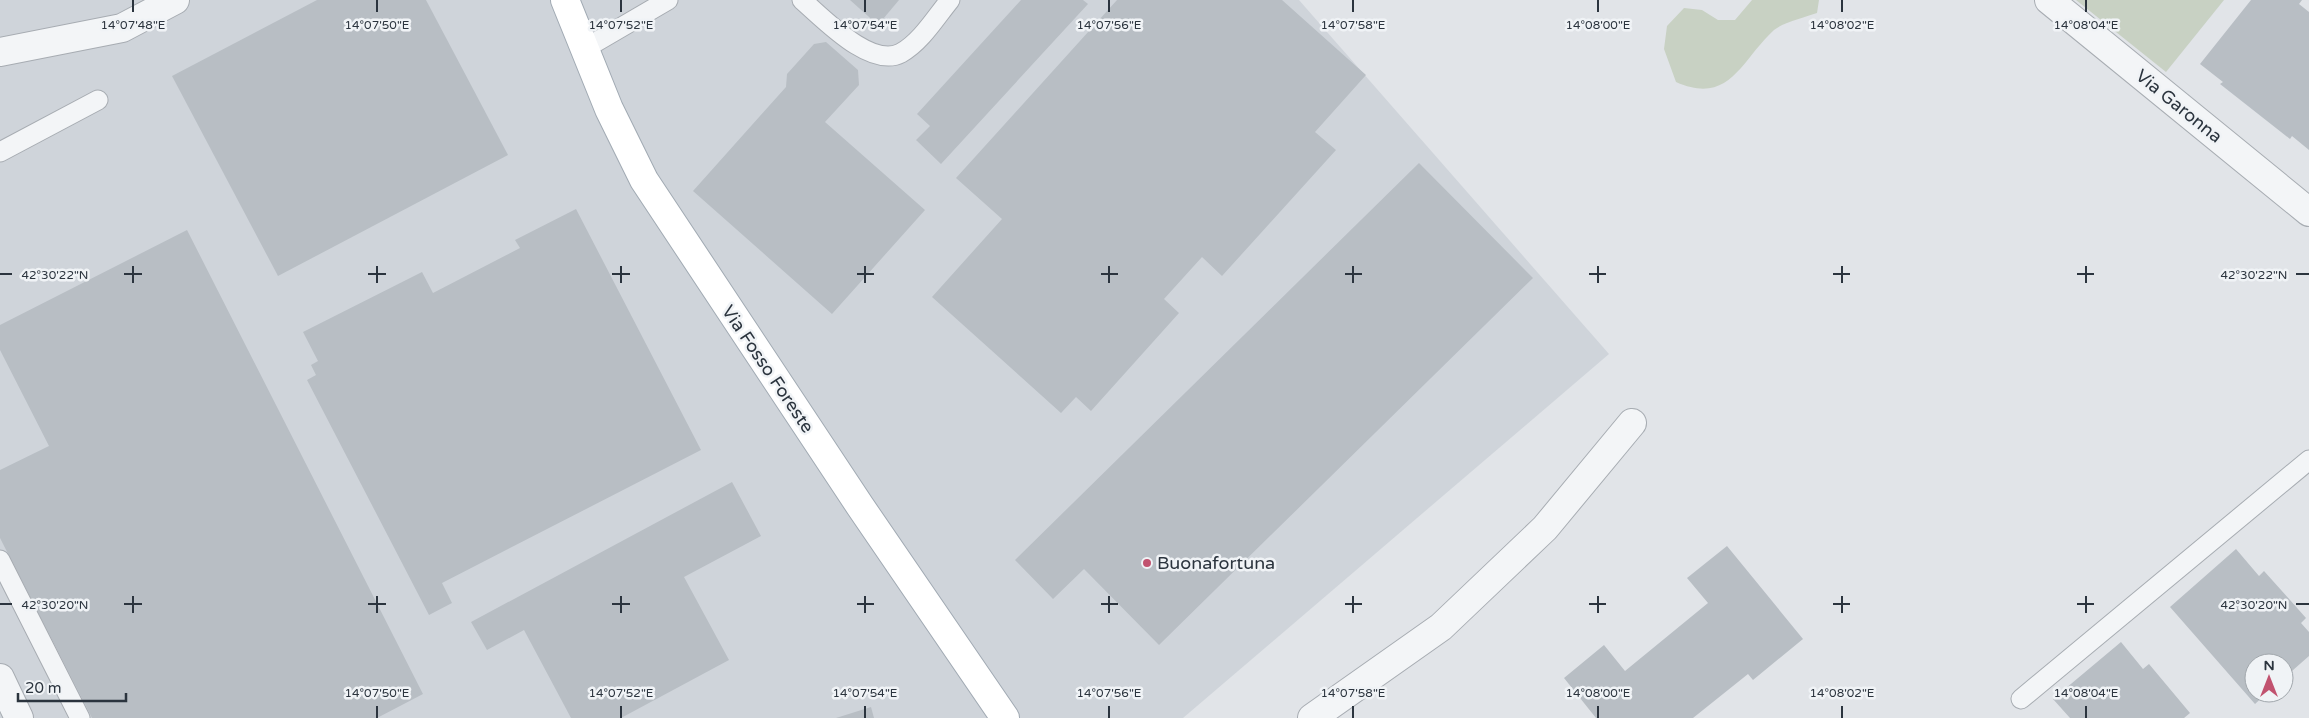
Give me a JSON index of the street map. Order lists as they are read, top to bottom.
{
  "streets": {
    "main road": ["Via Fosso Foreste"],
    "street": ["Via Garonna"]
  },
  "places": ["Buonafortuna"],
  "scale_bar": "20 m",
  "north": "top",
  "coordinates": [
    "14°07'48\"E",
    "14°07'50\"E",
    "14°07'52\"E",
    "14°07'54\"E",
    "14°07'56\"E",
    "14°07'58\"E",
    "14°08'00\"E",
    "14°08'02\"E",
    "14°08'04\"E",
    "42°30'22\"N",
    "42°30'20\"N"
  ]
}
